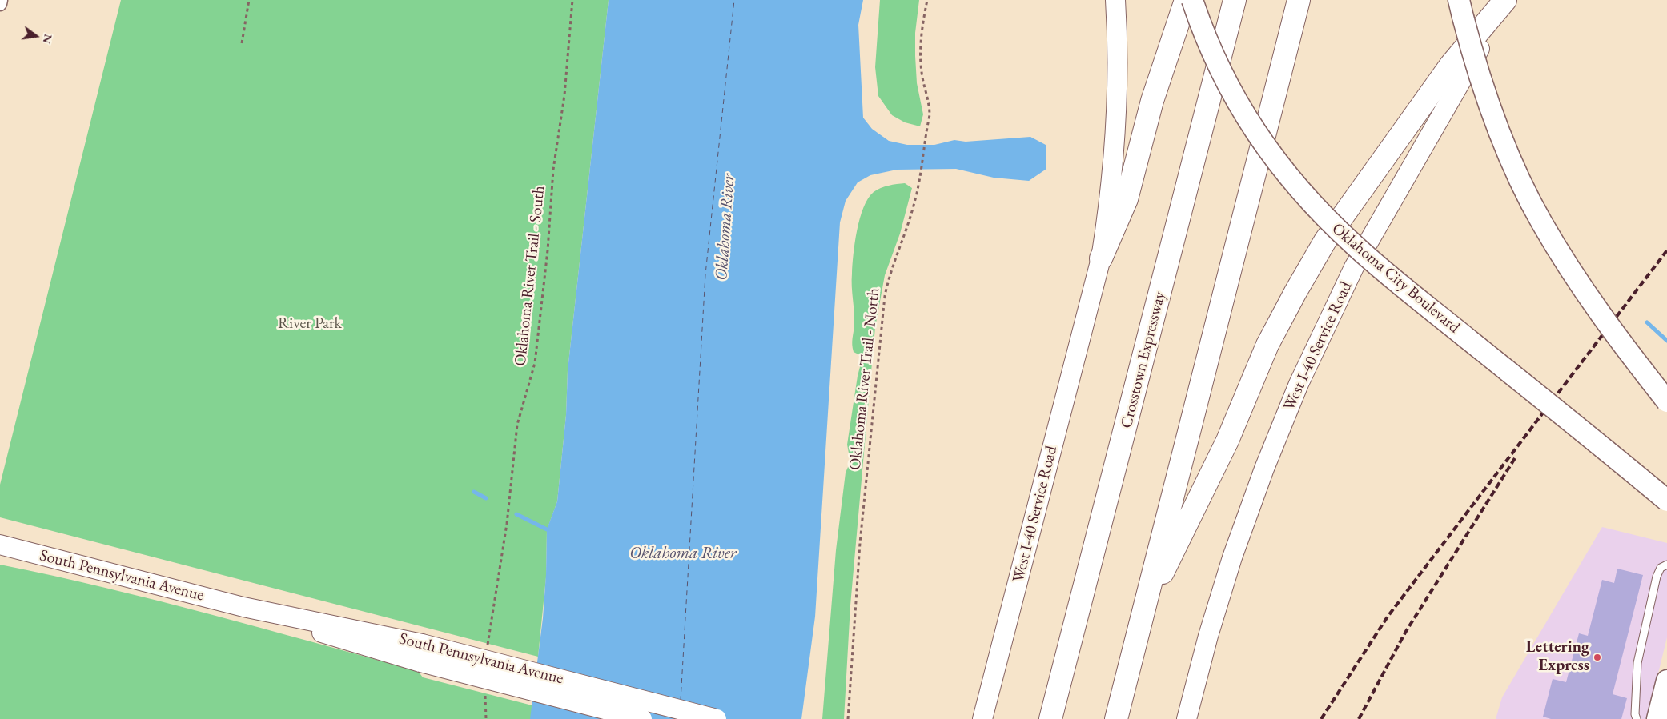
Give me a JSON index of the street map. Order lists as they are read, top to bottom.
{
  "streets": {
    "highway": ["Crosstown Expressway"],
    "main road": ["Oklahoma City Boulevard", "West I-40 Service Road", "South Pennsylvania Avenue"],
    "path": ["Oklahoma River Trail - South", "Oklahoma River Trail - North"]
  },
  "water": ["Oklahoma River"],
  "parks": ["River Park"],
  "places": ["Lettering Express"],
  "north": "right"
}
